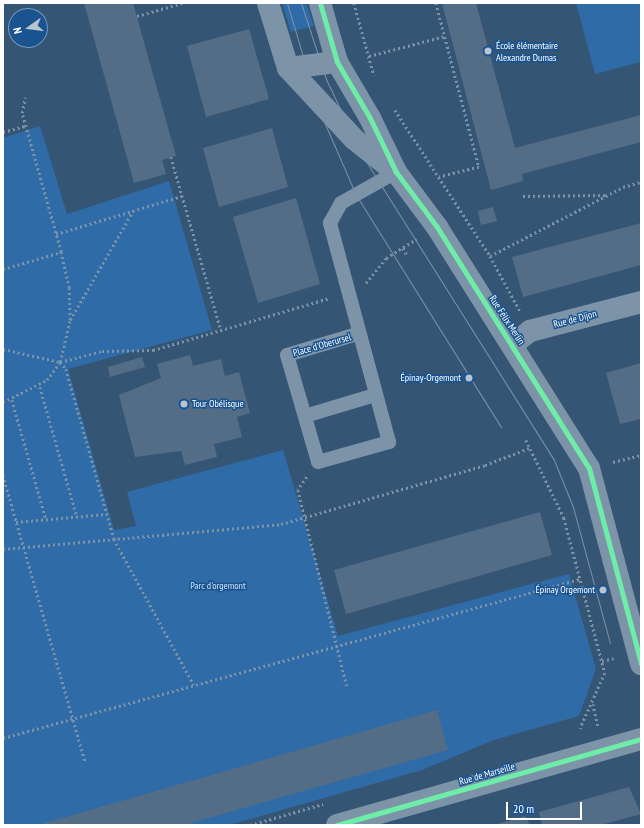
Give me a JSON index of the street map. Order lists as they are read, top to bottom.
{
  "streets": {
    "street": ["Rue de Dijon", "Rue Félix Merlin", "Rue de Marseille"],
    "lane": ["Place d'Oberursel"]
  },
  "crossings": [
    ["Rue de Dijon", "Rue Félix Merlin"]
  ],
  "parks": ["Parc d'orgemont"],
  "places": [
    "École élémentaire Alexandre Dumas",
    "Épinay-Orgemont",
    "Tour Obélisque",
    "Épinay Orgemont"
  ],
  "scale_bar": "20 m",
  "north": "left"
}
